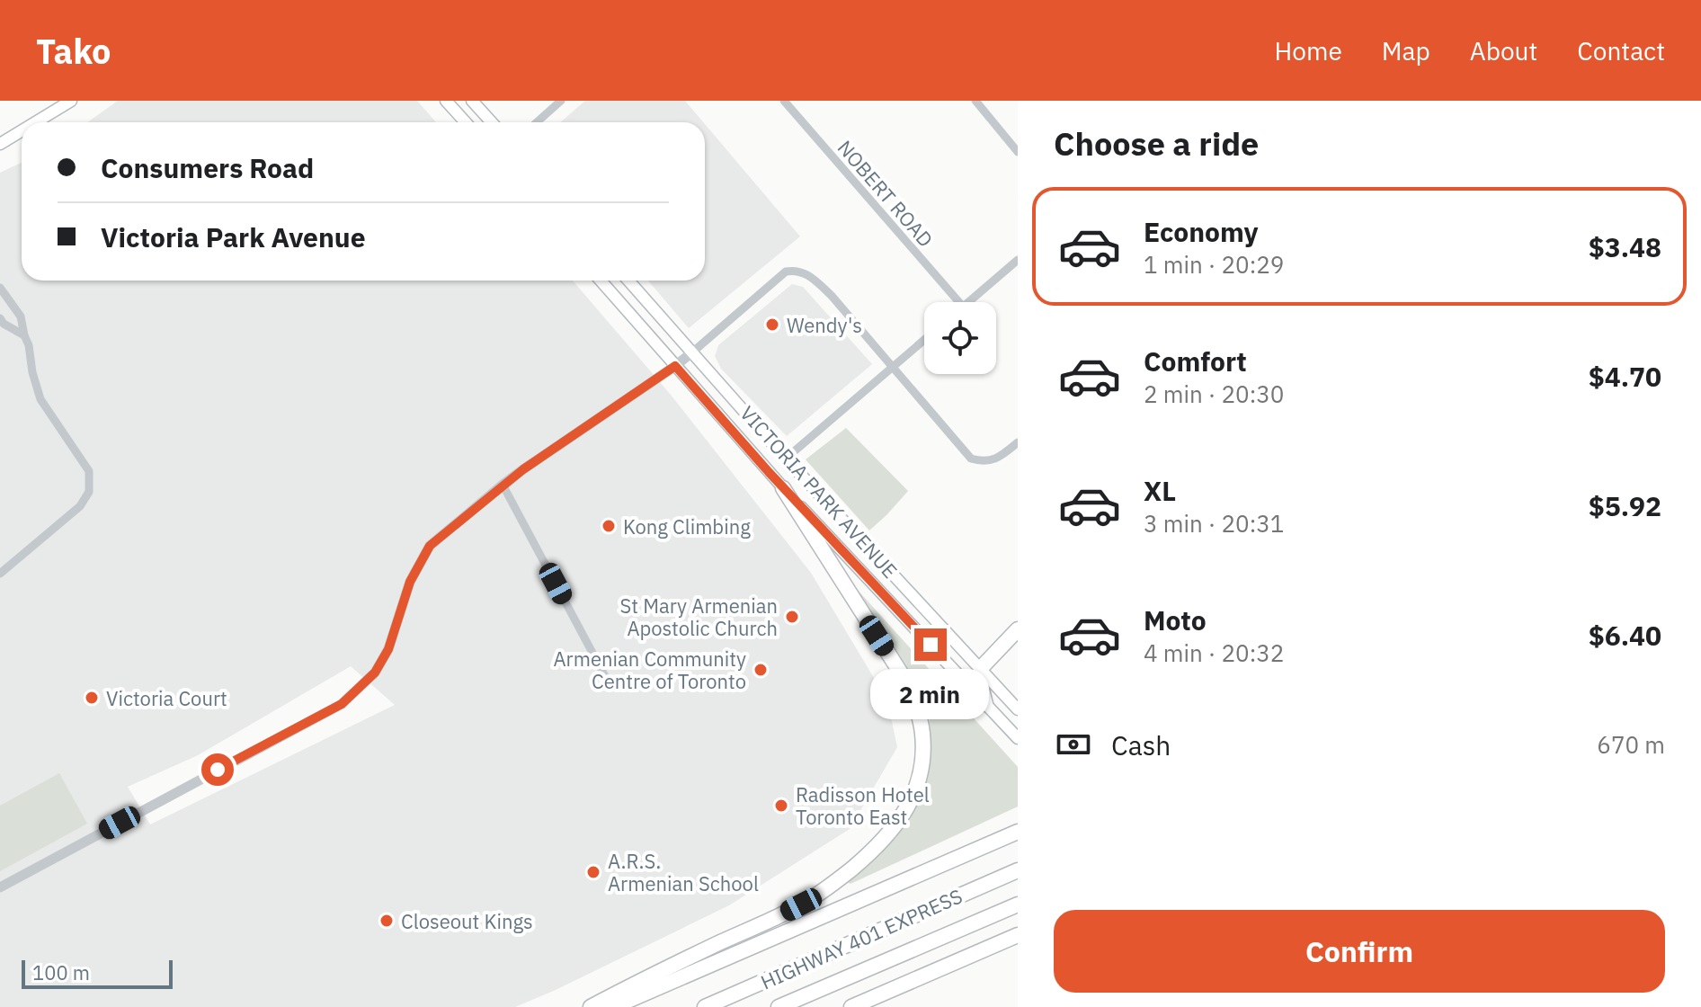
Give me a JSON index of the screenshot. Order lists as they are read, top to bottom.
{
  "streets": {
    "highway": ["HIGHWAY 401 EXPRESS"],
    "main road": ["VICTORIA PARK AVENUE"],
    "street": ["NOBERT ROAD"]
  },
  "places": [
    "Wendy's",
    "Kong Climbing",
    "St Mary Armenian Apostolic Church",
    "Armenian Community Centre of Toronto",
    "Victoria Court",
    "Radisson Hotel Toronto East",
    "A.R.S. Armenian School",
    "Closeout Kings"
  ],
  "scale_bar": "100 m",
  "page": {
    "header": "Tako",
    "nav": [
      "Home",
      "Map",
      "About",
      "Contact"
    ],
    "heading": "Choose a ride",
    "banner": ["Consumers Road", "Victoria Park Avenue"],
    "list": [
      {
        "name": "Economy",
        "note": "1 min · 20:29",
        "value": "$3.48"
      },
      {
        "name": "Comfort",
        "note": "2 min · 20:30",
        "value": "$4.70"
      },
      {
        "name": "XL",
        "note": "3 min · 20:31",
        "value": "$5.92"
      },
      {
        "name": "Moto",
        "note": "4 min · 20:32",
        "value": "$6.40"
      }
    ],
    "bubble": "2 min",
    "pay": ["Cash", "670 m"],
    "buttons": "Confirm",
    "scale": "100 m"
  }
}
